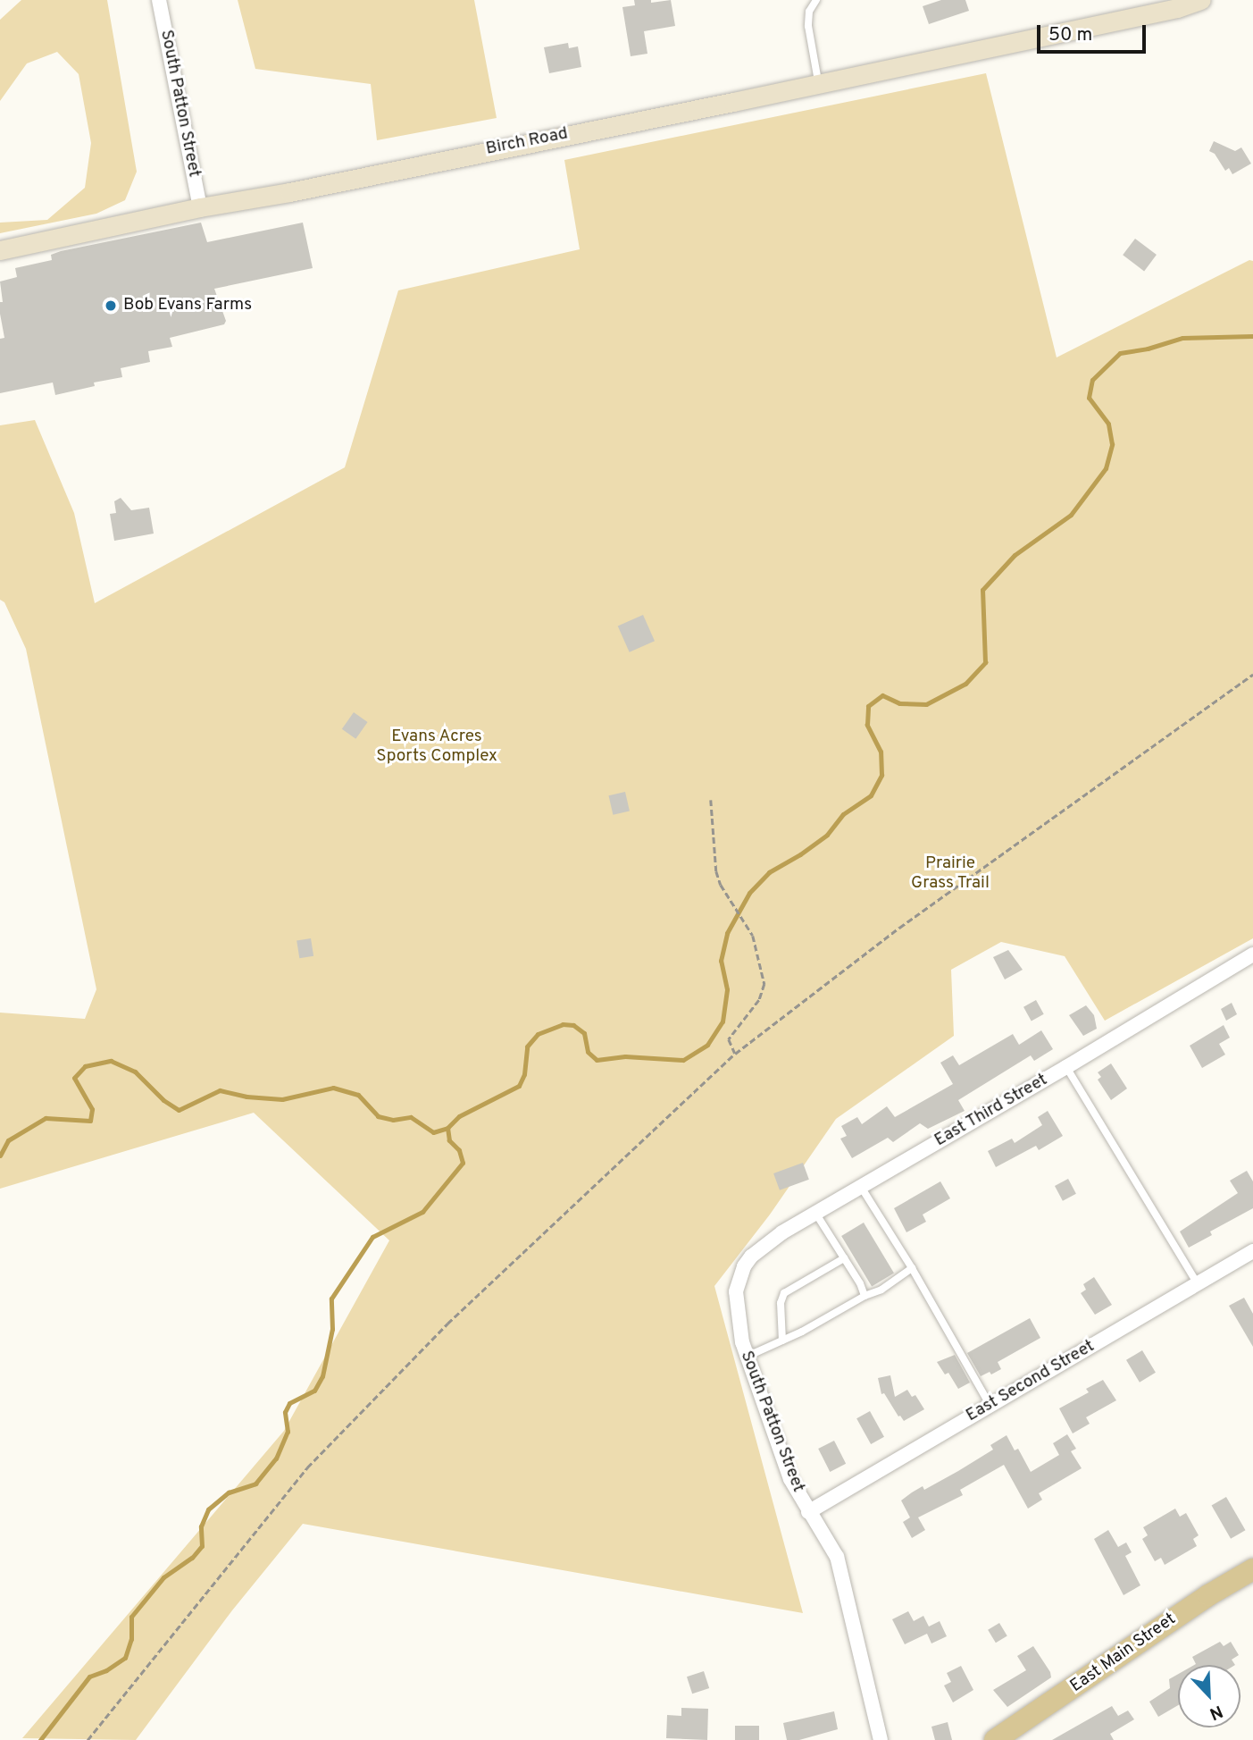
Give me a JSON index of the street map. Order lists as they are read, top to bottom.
{
  "streets": {
    "main road": ["East Main Street"],
    "street": [
      "South Patton Street",
      "Birch Road",
      "East Third Street",
      "East Second Street"
    ]
  },
  "crossings": [
    ["South Patton Street", "Birch Road"],
    ["South Patton Street", "East Third Street"],
    ["South Patton Street", "East Second Street"]
  ],
  "parks": ["Evans Acres Sports Complex", "Prairie Grass Trail"],
  "places": ["Bob Evans Farms"],
  "scale_bar": "50 m",
  "north": "bottom right"
}
